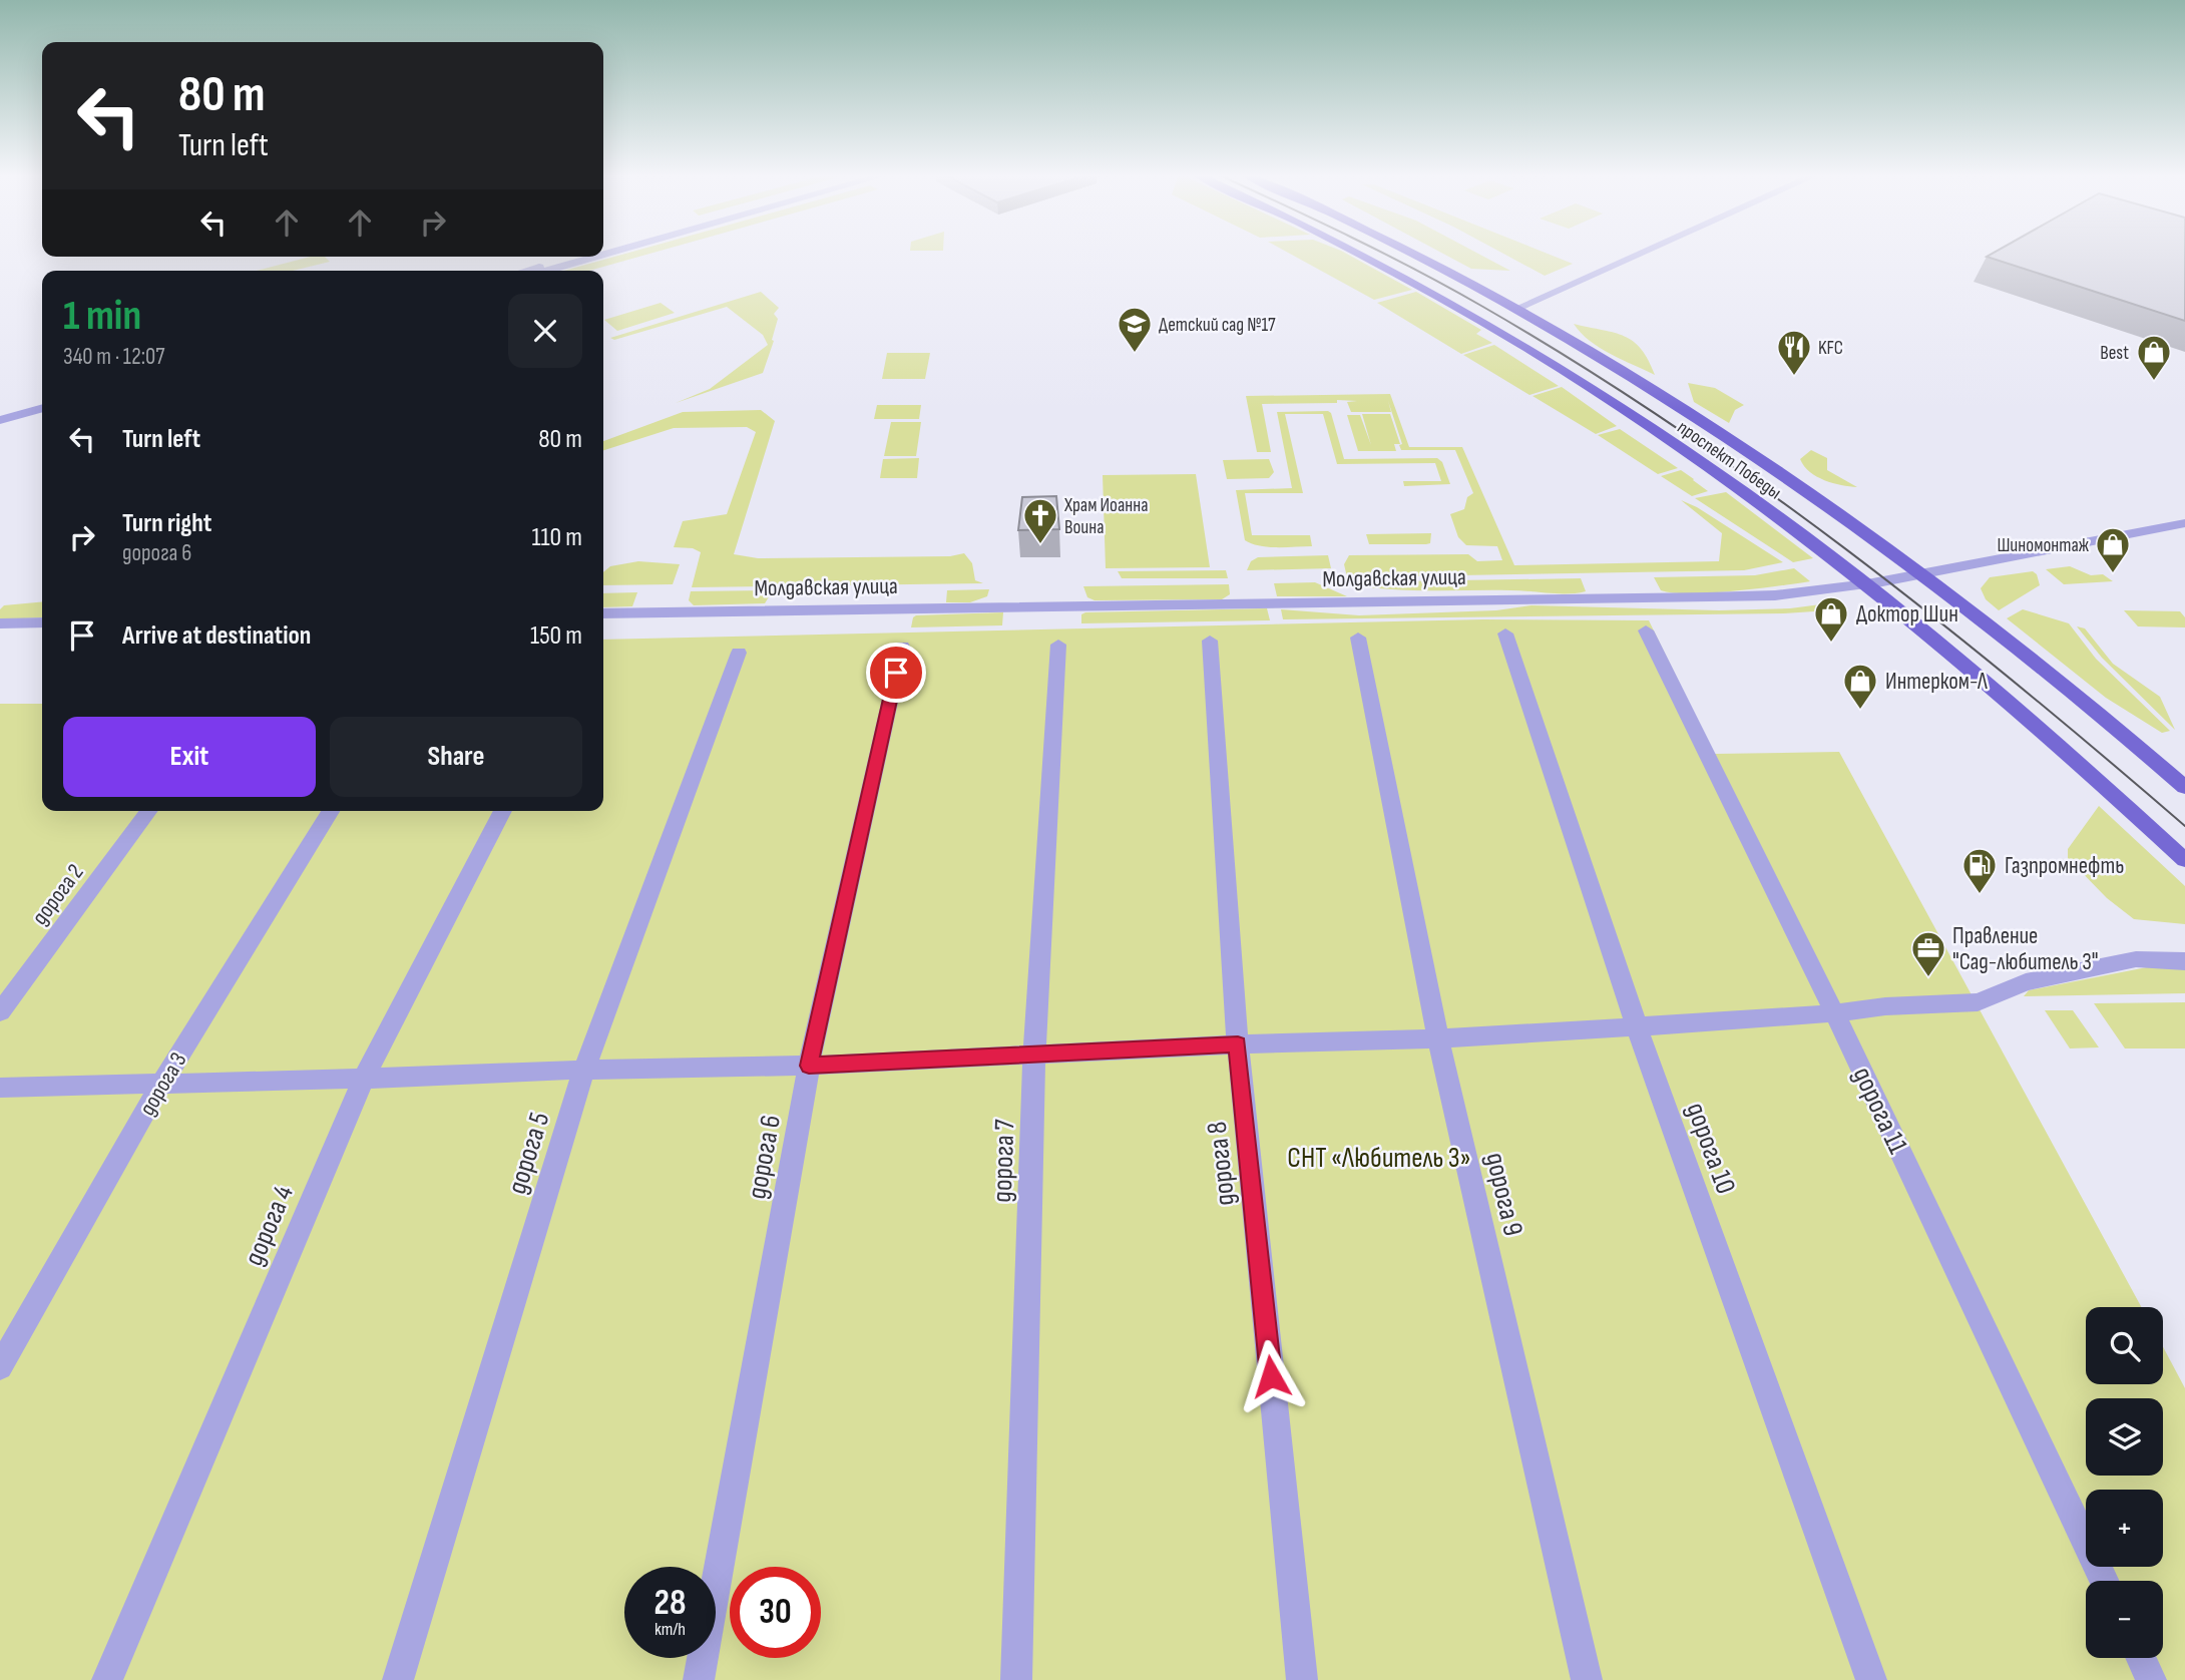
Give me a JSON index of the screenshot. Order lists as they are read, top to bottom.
{
  "streets": {
    "main road": ["проспект Победы"],
    "street": [
      "Молдавская улица",
      "дорога 2",
      "дорога 3",
      "дорога 11",
      "дорога 10",
      "дорога 5",
      "дорога 6",
      "дорога 7",
      "дорога 8",
      "дорога 9",
      "дорога 4"
    ]
  },
  "crossings": [
    ["проспект Победы", "Молдавская улица"]
  ],
  "parks": ["СНТ «Любитель 3»"],
  "places": {
    "school or university": ["Детский сад №17"],
    "restaurant": ["KFC"],
    "shop": [
      "Best",
      "Шиномонтаж",
      "Доктор Шин",
      "Интерком-Л"
    ],
    "church": ["Храм Иоанна Воина"],
    "fuel station": ["Газпромнефть"],
    "office": ["Правление \"Сад-любитель 3\""]
  },
  "page": {
    "turn": ["80 m", "Turn left"],
    "heading": ["1 min", "340 m · 12:07"],
    "list": [
      {
        "name": "Turn left",
        "value": "80 m"
      },
      {
        "name": "Turn right",
        "note": "дорога 6",
        "value": "110 m"
      },
      {
        "name": "Arrive at destination",
        "value": "150 m"
      }
    ],
    "buttons": ["Exit", "Share"],
    "map_buttons": ["+", "−"],
    "speed": "28 km/h",
    "limit": "30"
  }
}
